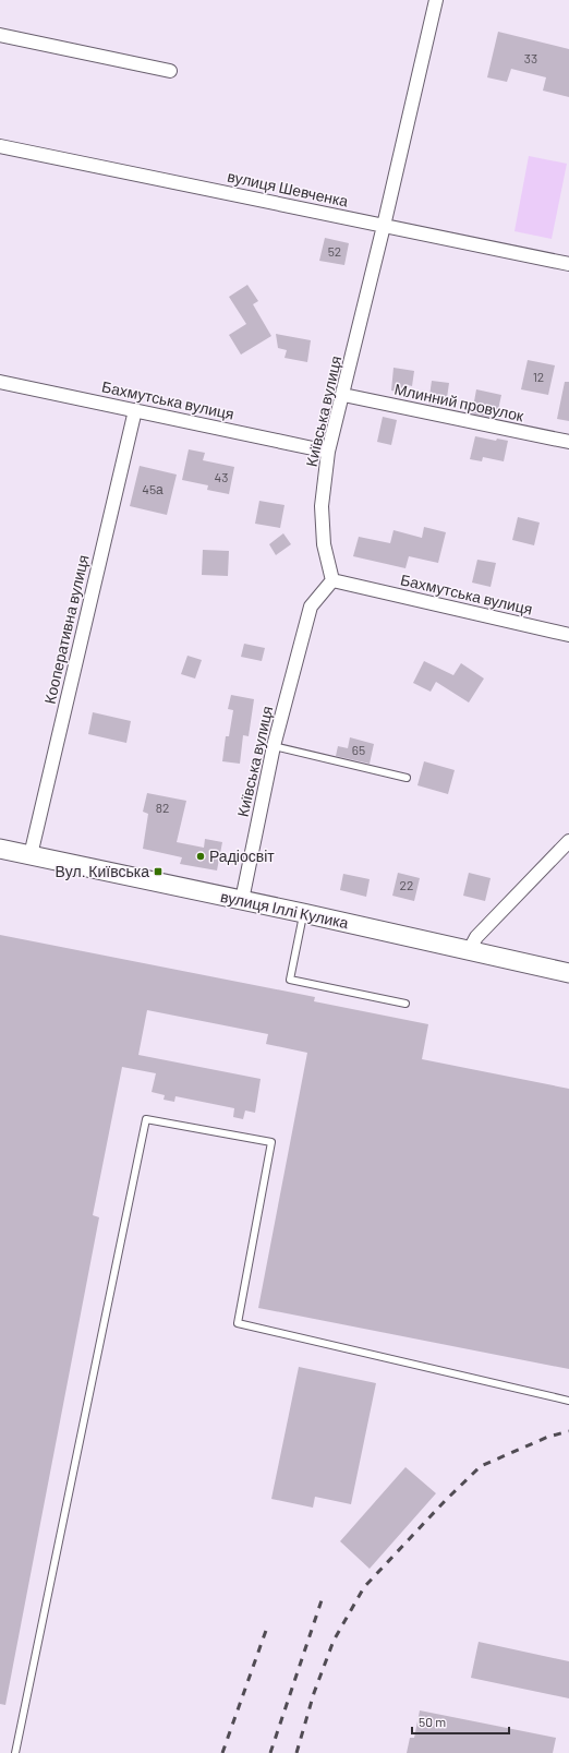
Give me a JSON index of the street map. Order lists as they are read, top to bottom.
{
  "streets": {
    "street": [
      "вулиця Шевченка",
      "Бахмутська вулиця",
      "Млинний провулок",
      "Київська вулиця",
      "Кооперативна вулиця",
      "вулиця Іллі Кулика"
    ]
  },
  "crossings": [
    ["вулиця Шевченка", "Київська вулиця"],
    ["Бахмутська вулиця", "Київська вулиця"],
    ["Бахмутська вулиця", "Кооперативна вулиця"],
    ["Млинний провулок", "Київська вулиця"],
    ["Київська вулиця", "вулиця Іллі Кулика"],
    ["Кооперативна вулиця", "вулиця Іллі Кулика"]
  ],
  "places": {
    "other": ["Радіосвіт"],
    "transit": ["Вул. Київська"]
  },
  "house_numbers": [
    "33",
    "52",
    "12",
    "43",
    "45а",
    "65",
    "82",
    "22"
  ],
  "scale_bar": "50 m"
}
